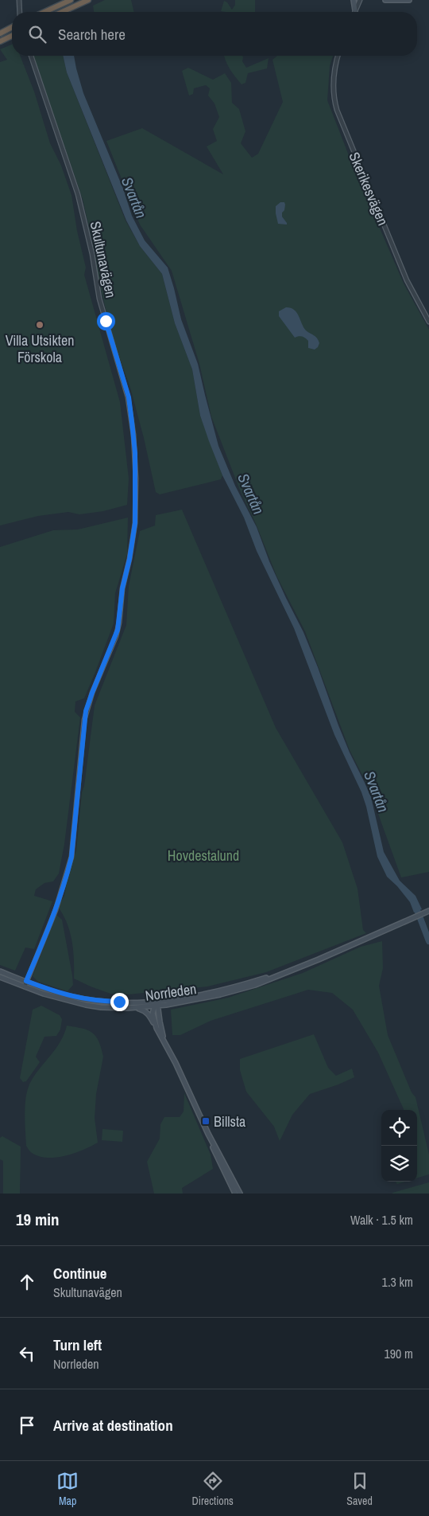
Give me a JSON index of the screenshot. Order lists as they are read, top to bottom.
{
  "streets": {
    "main road": ["Norrleden"],
    "street": ["Skerikesvägen", "Skultunavägen"]
  },
  "crossings": [
    ["Skultunavägen", "Norrleden"]
  ],
  "water": ["Svartån"],
  "parks": ["Hovdestalund"],
  "places": {
    "other": ["Villa Utsikten Förskola"],
    "transit": ["Billsta"]
  },
  "page": {
    "search": "Search here",
    "heading": ["19 min", "Walk · 1.5 km"],
    "list": [
      ["Continue", "Skultunavägen", "1.3 km"],
      ["Turn left", "Norrleden", "190 m"],
      "Arrive at destination"
    ],
    "nav": ["Map", "Directions", "Saved"]
  }
}
